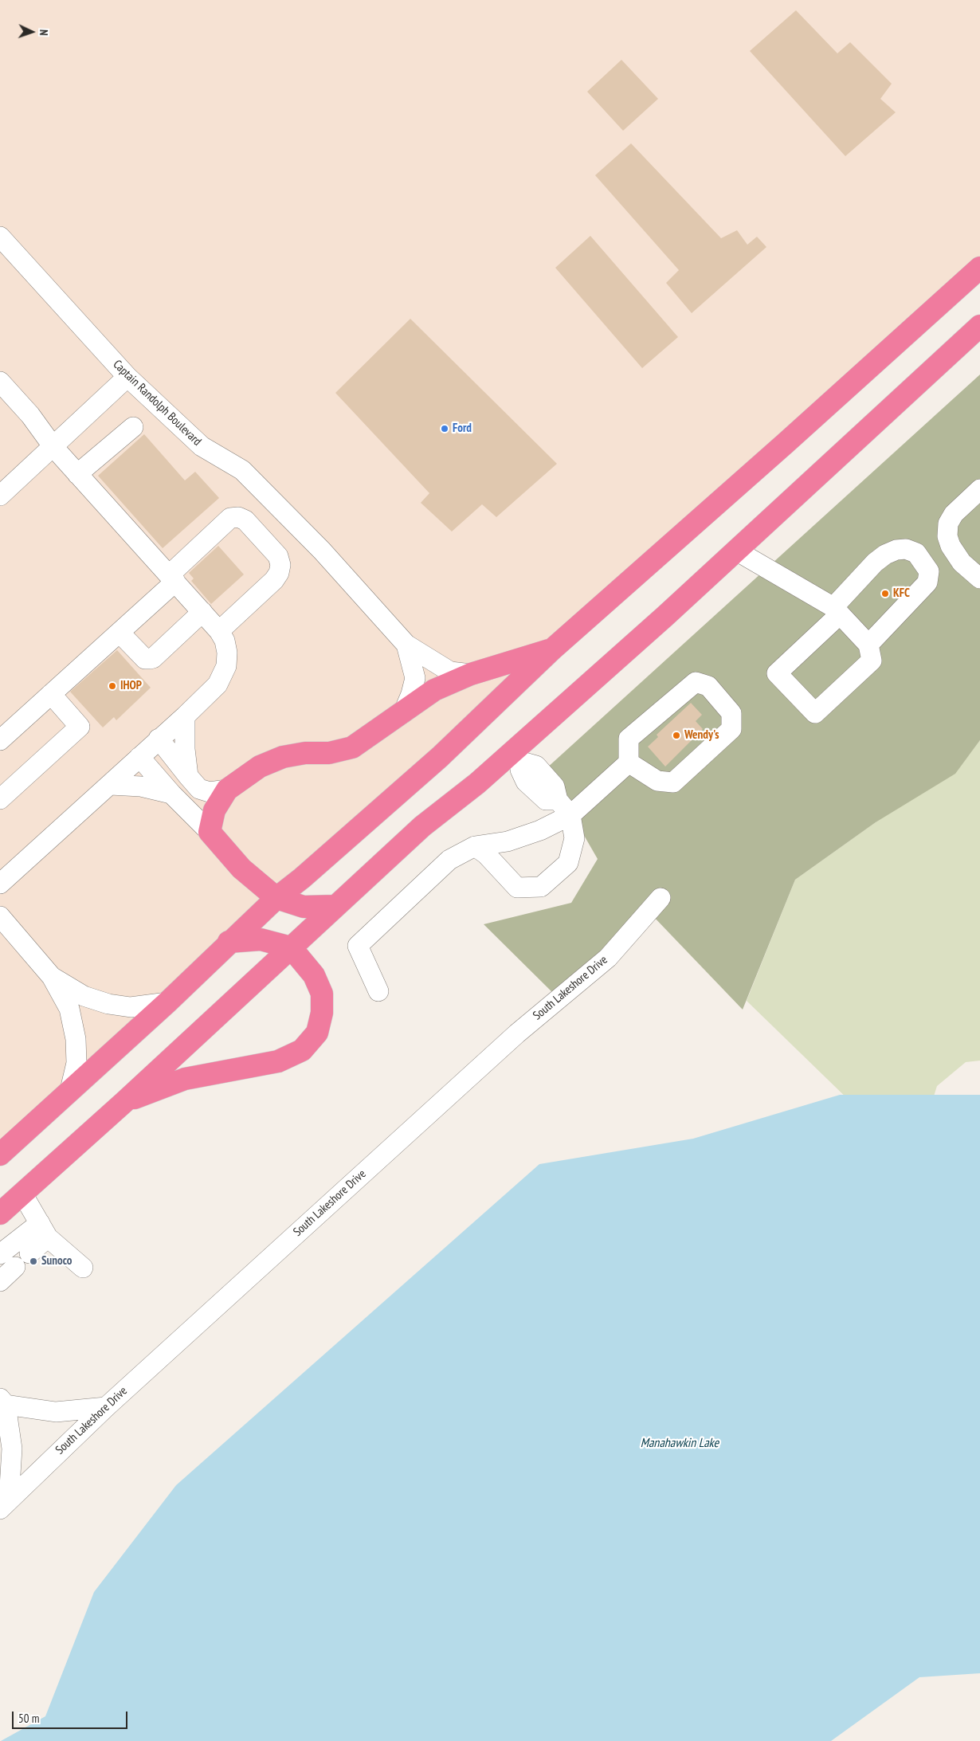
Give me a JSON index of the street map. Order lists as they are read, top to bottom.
{
  "streets": {
    "street": ["Captain Randolph Boulevard", "South Lakeshore Drive"]
  },
  "water": ["Manahawkin Lake"],
  "places": [
    "Ford",
    "KFC",
    "IHOP",
    "Wendy's",
    "Sunoco"
  ],
  "scale_bar": "50 m",
  "north": "right"
}
